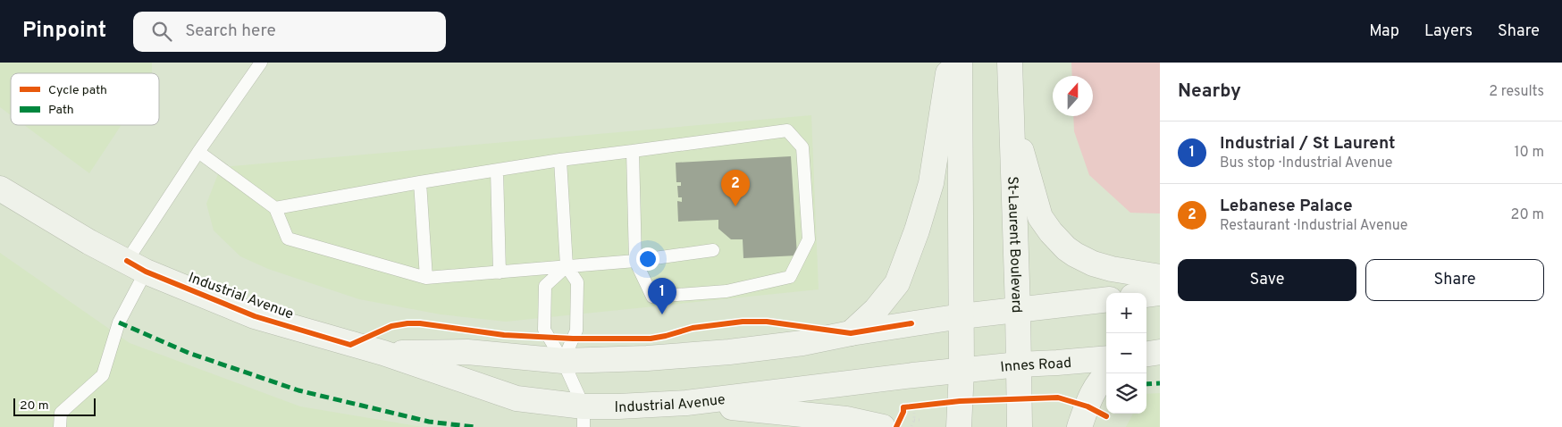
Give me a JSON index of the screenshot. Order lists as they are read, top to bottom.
{
  "streets": {
    "main road": ["St-Laurent Boulevard", "Industrial Avenue", "Innes Road"]
  },
  "crossings": [
    ["St-Laurent Boulevard", "Innes Road"],
    ["Industrial Avenue", "Innes Road"]
  ],
  "legend": ["Cycle path", "Path"],
  "scale_bar": "20 m",
  "north": "top",
  "page": {
    "header": "Pinpoint",
    "search": "Search here",
    "nav": ["Map", "Layers", "Share"],
    "heading": ["Nearby", "2 results"],
    "list": [
      {
        "mark": "1",
        "name": "Industrial / St Laurent",
        "note": "Bus stop · Industrial Avenue",
        "value": "10 m"
      },
      {
        "mark": "2",
        "name": "Lebanese Palace",
        "note": "Restaurant · Industrial Avenue",
        "value": "20 m"
      }
    ],
    "pins": ["2", "1"],
    "buttons": ["Save", "Share"],
    "map_buttons": ["+", "−"],
    "scale": "20 m"
  }
}
